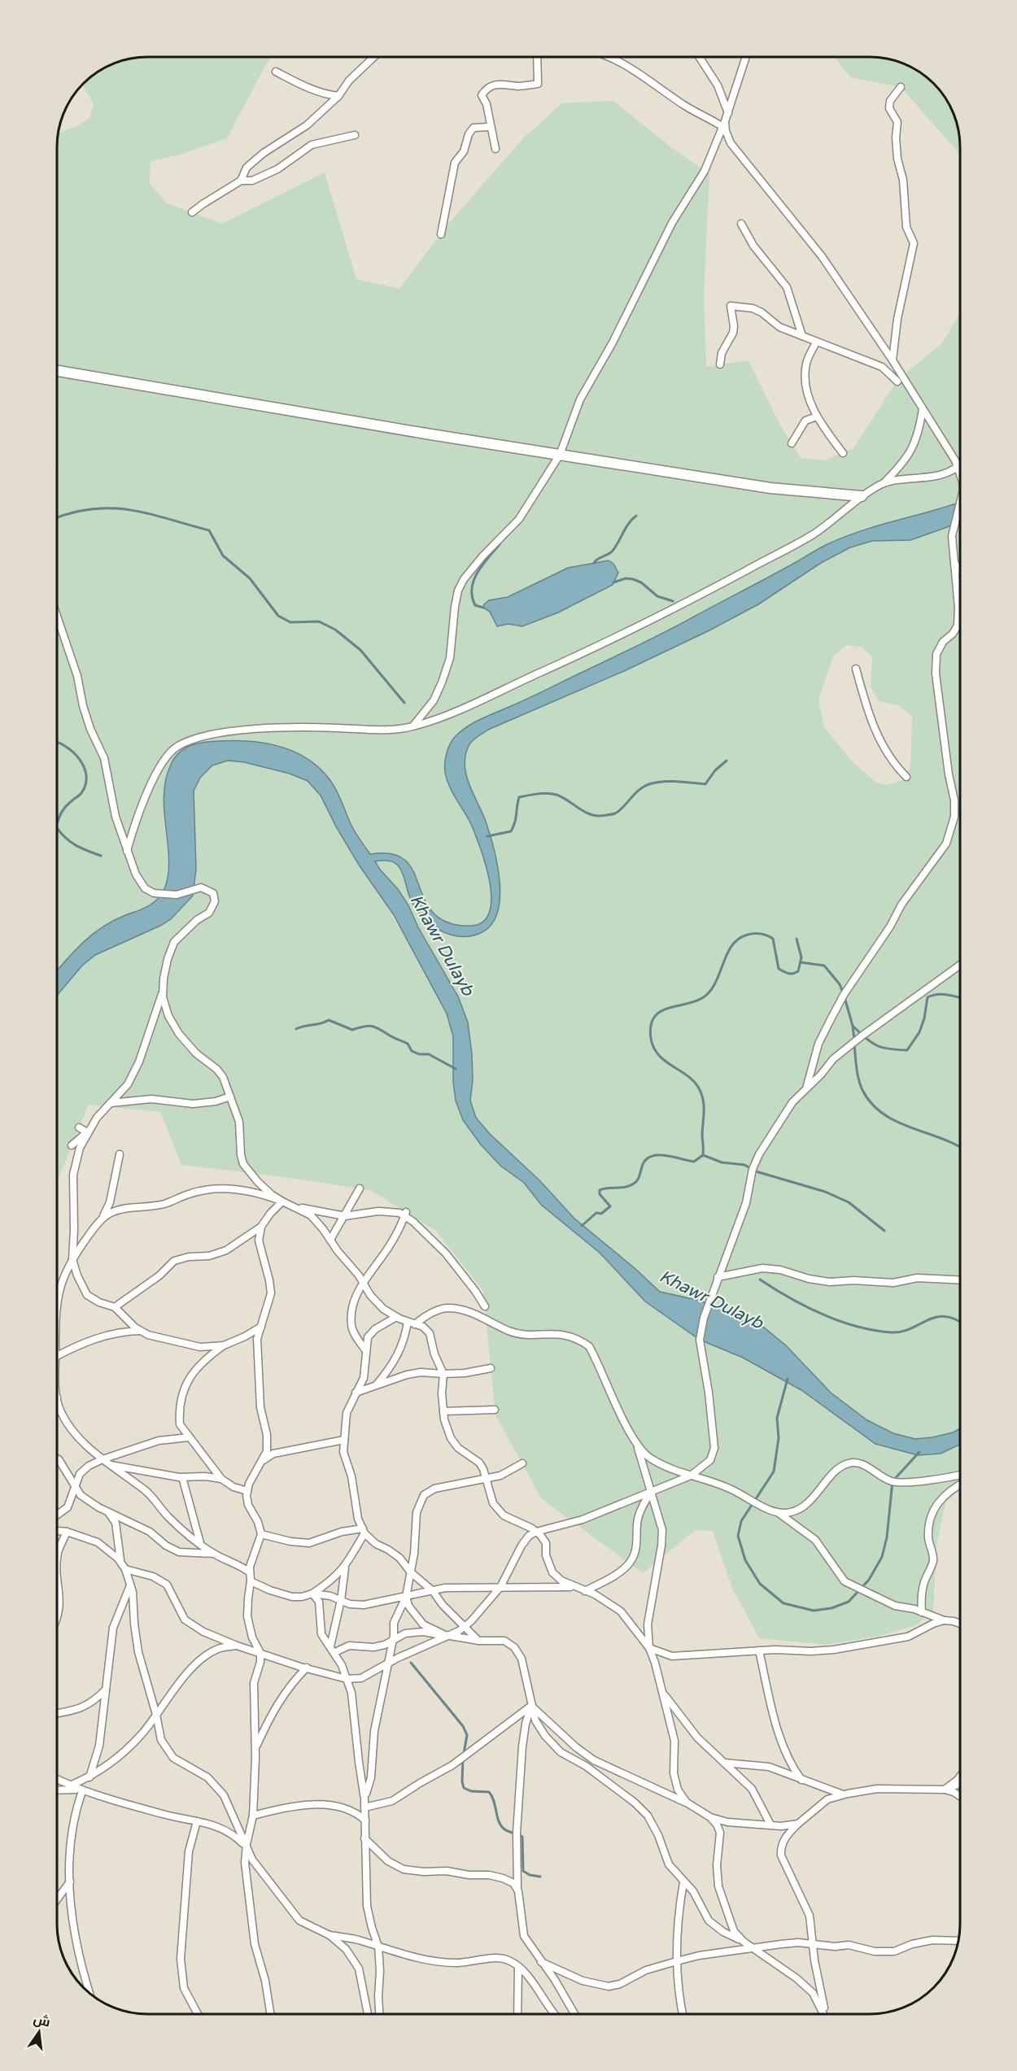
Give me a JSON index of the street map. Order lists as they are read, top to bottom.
{
  "water": ["Khawr Dulayb"],
  "north": "top"
}
